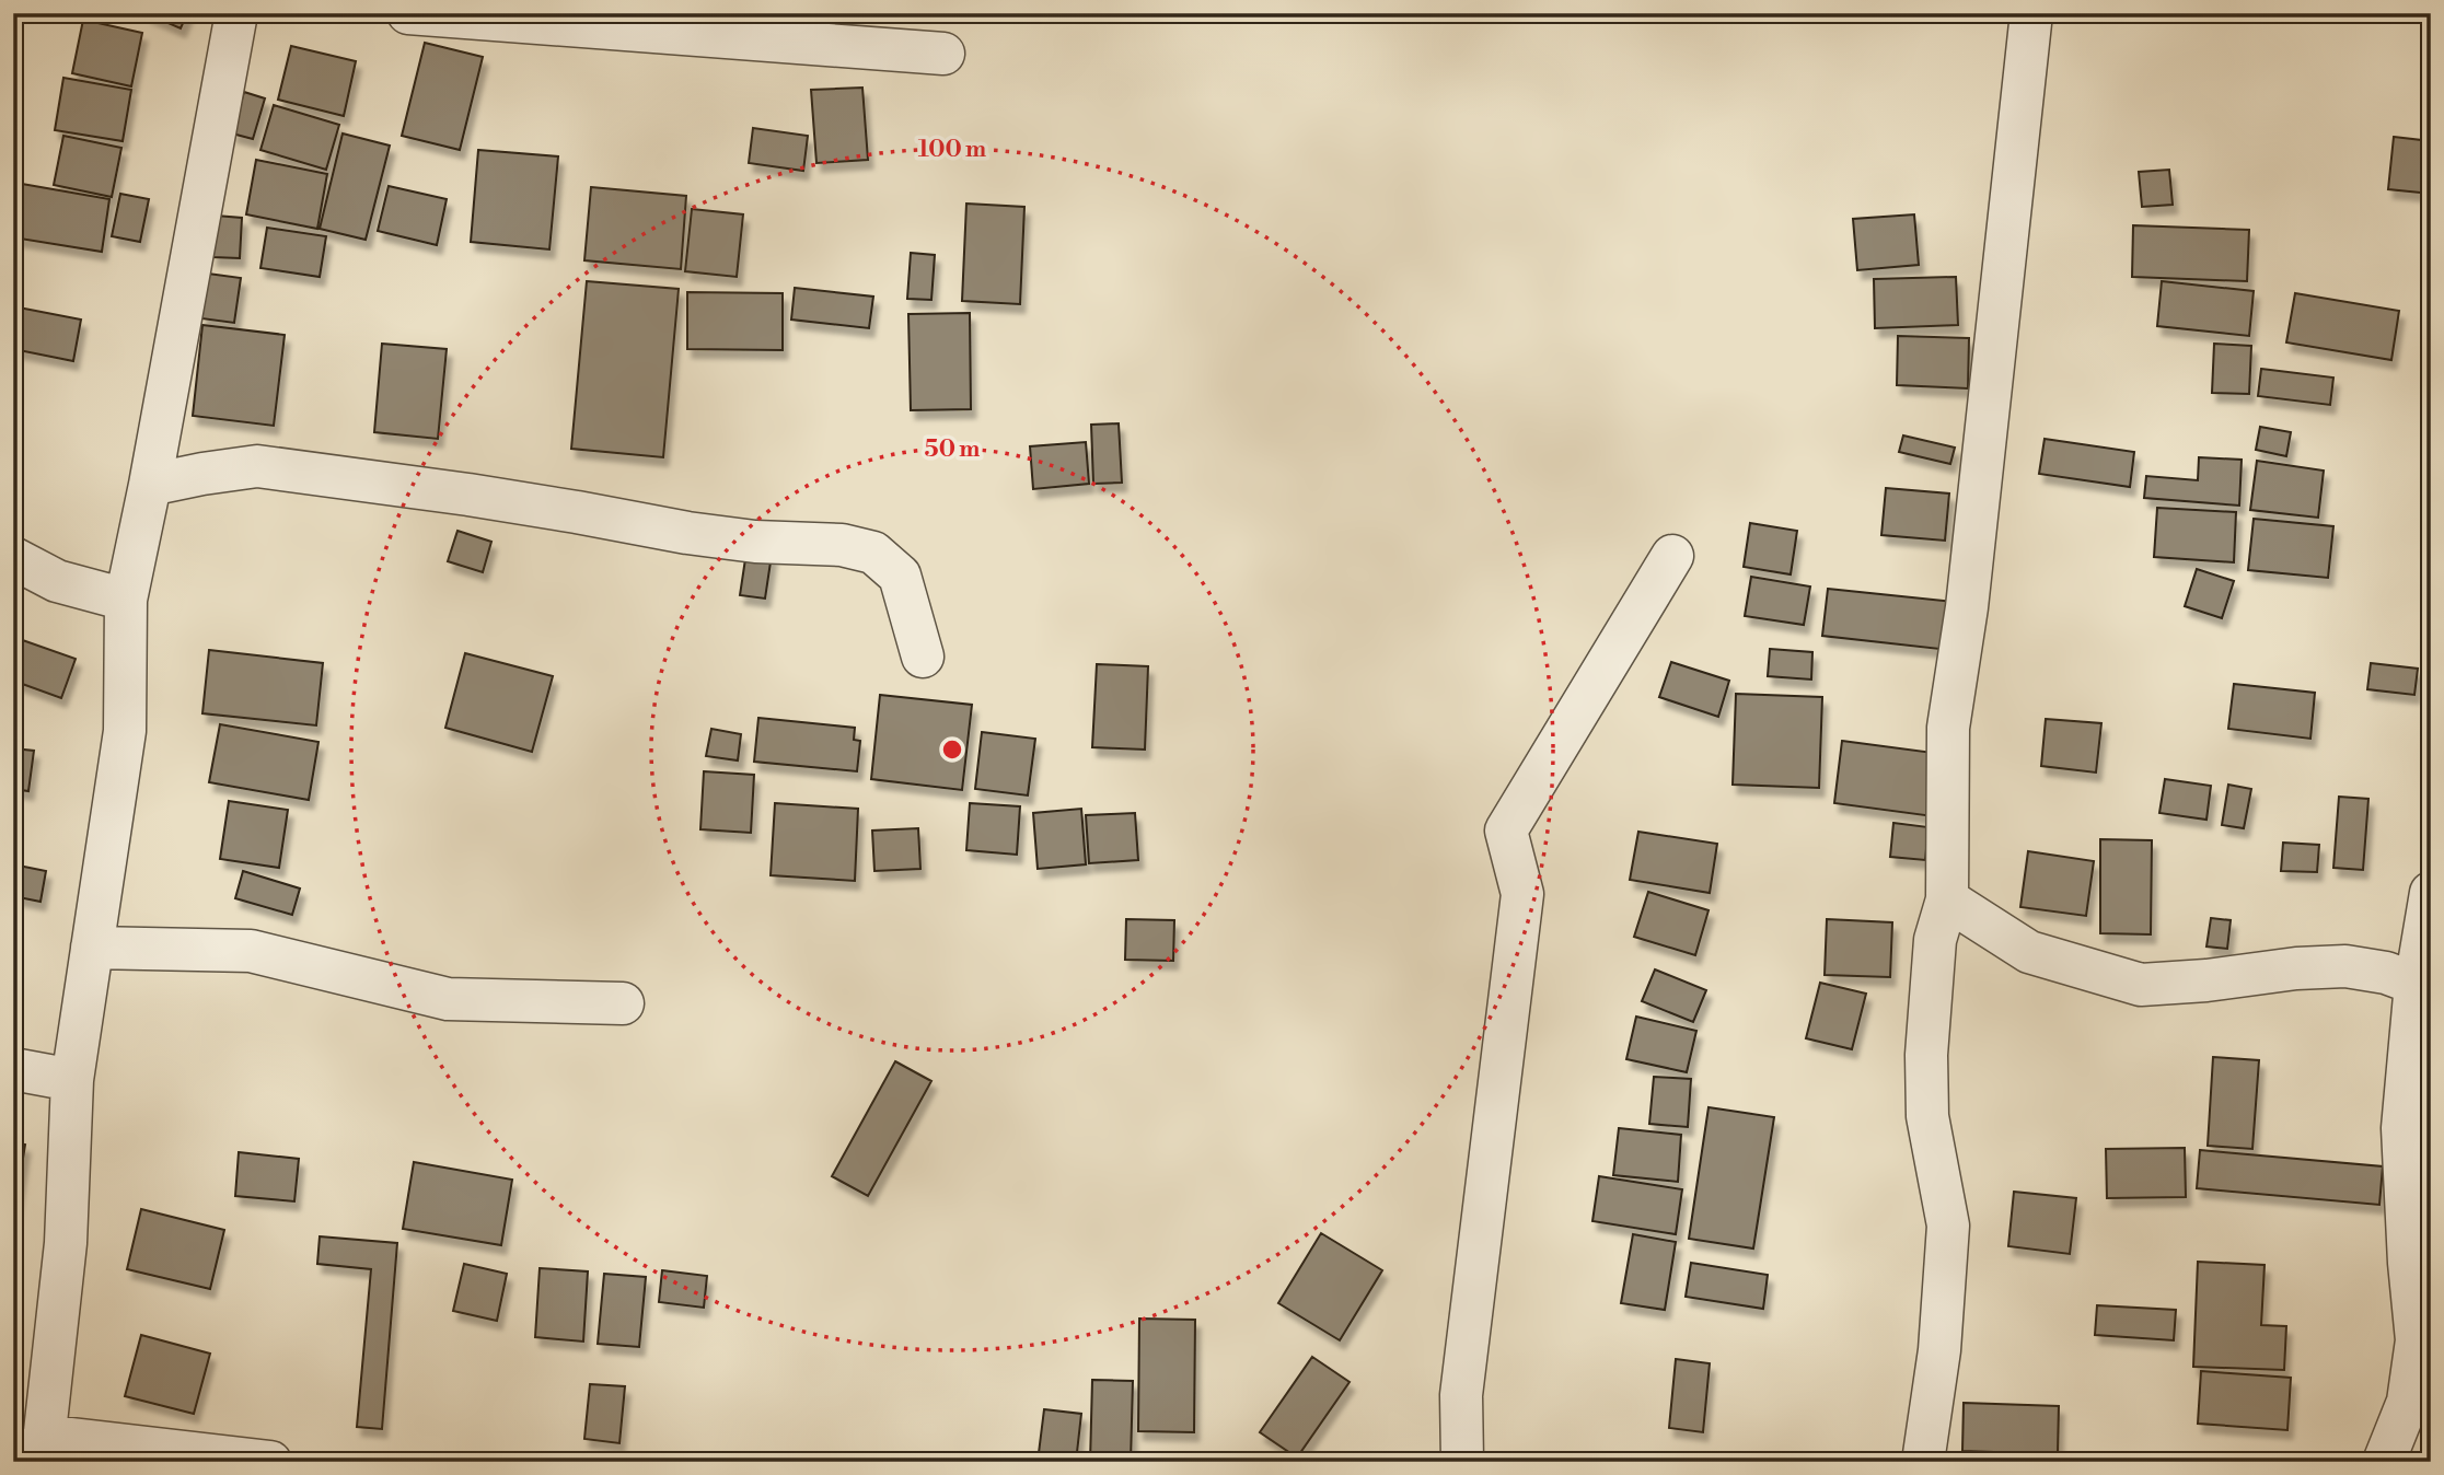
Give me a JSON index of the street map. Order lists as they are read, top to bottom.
{
  "rings": ["100 m", "50 m"]
}
